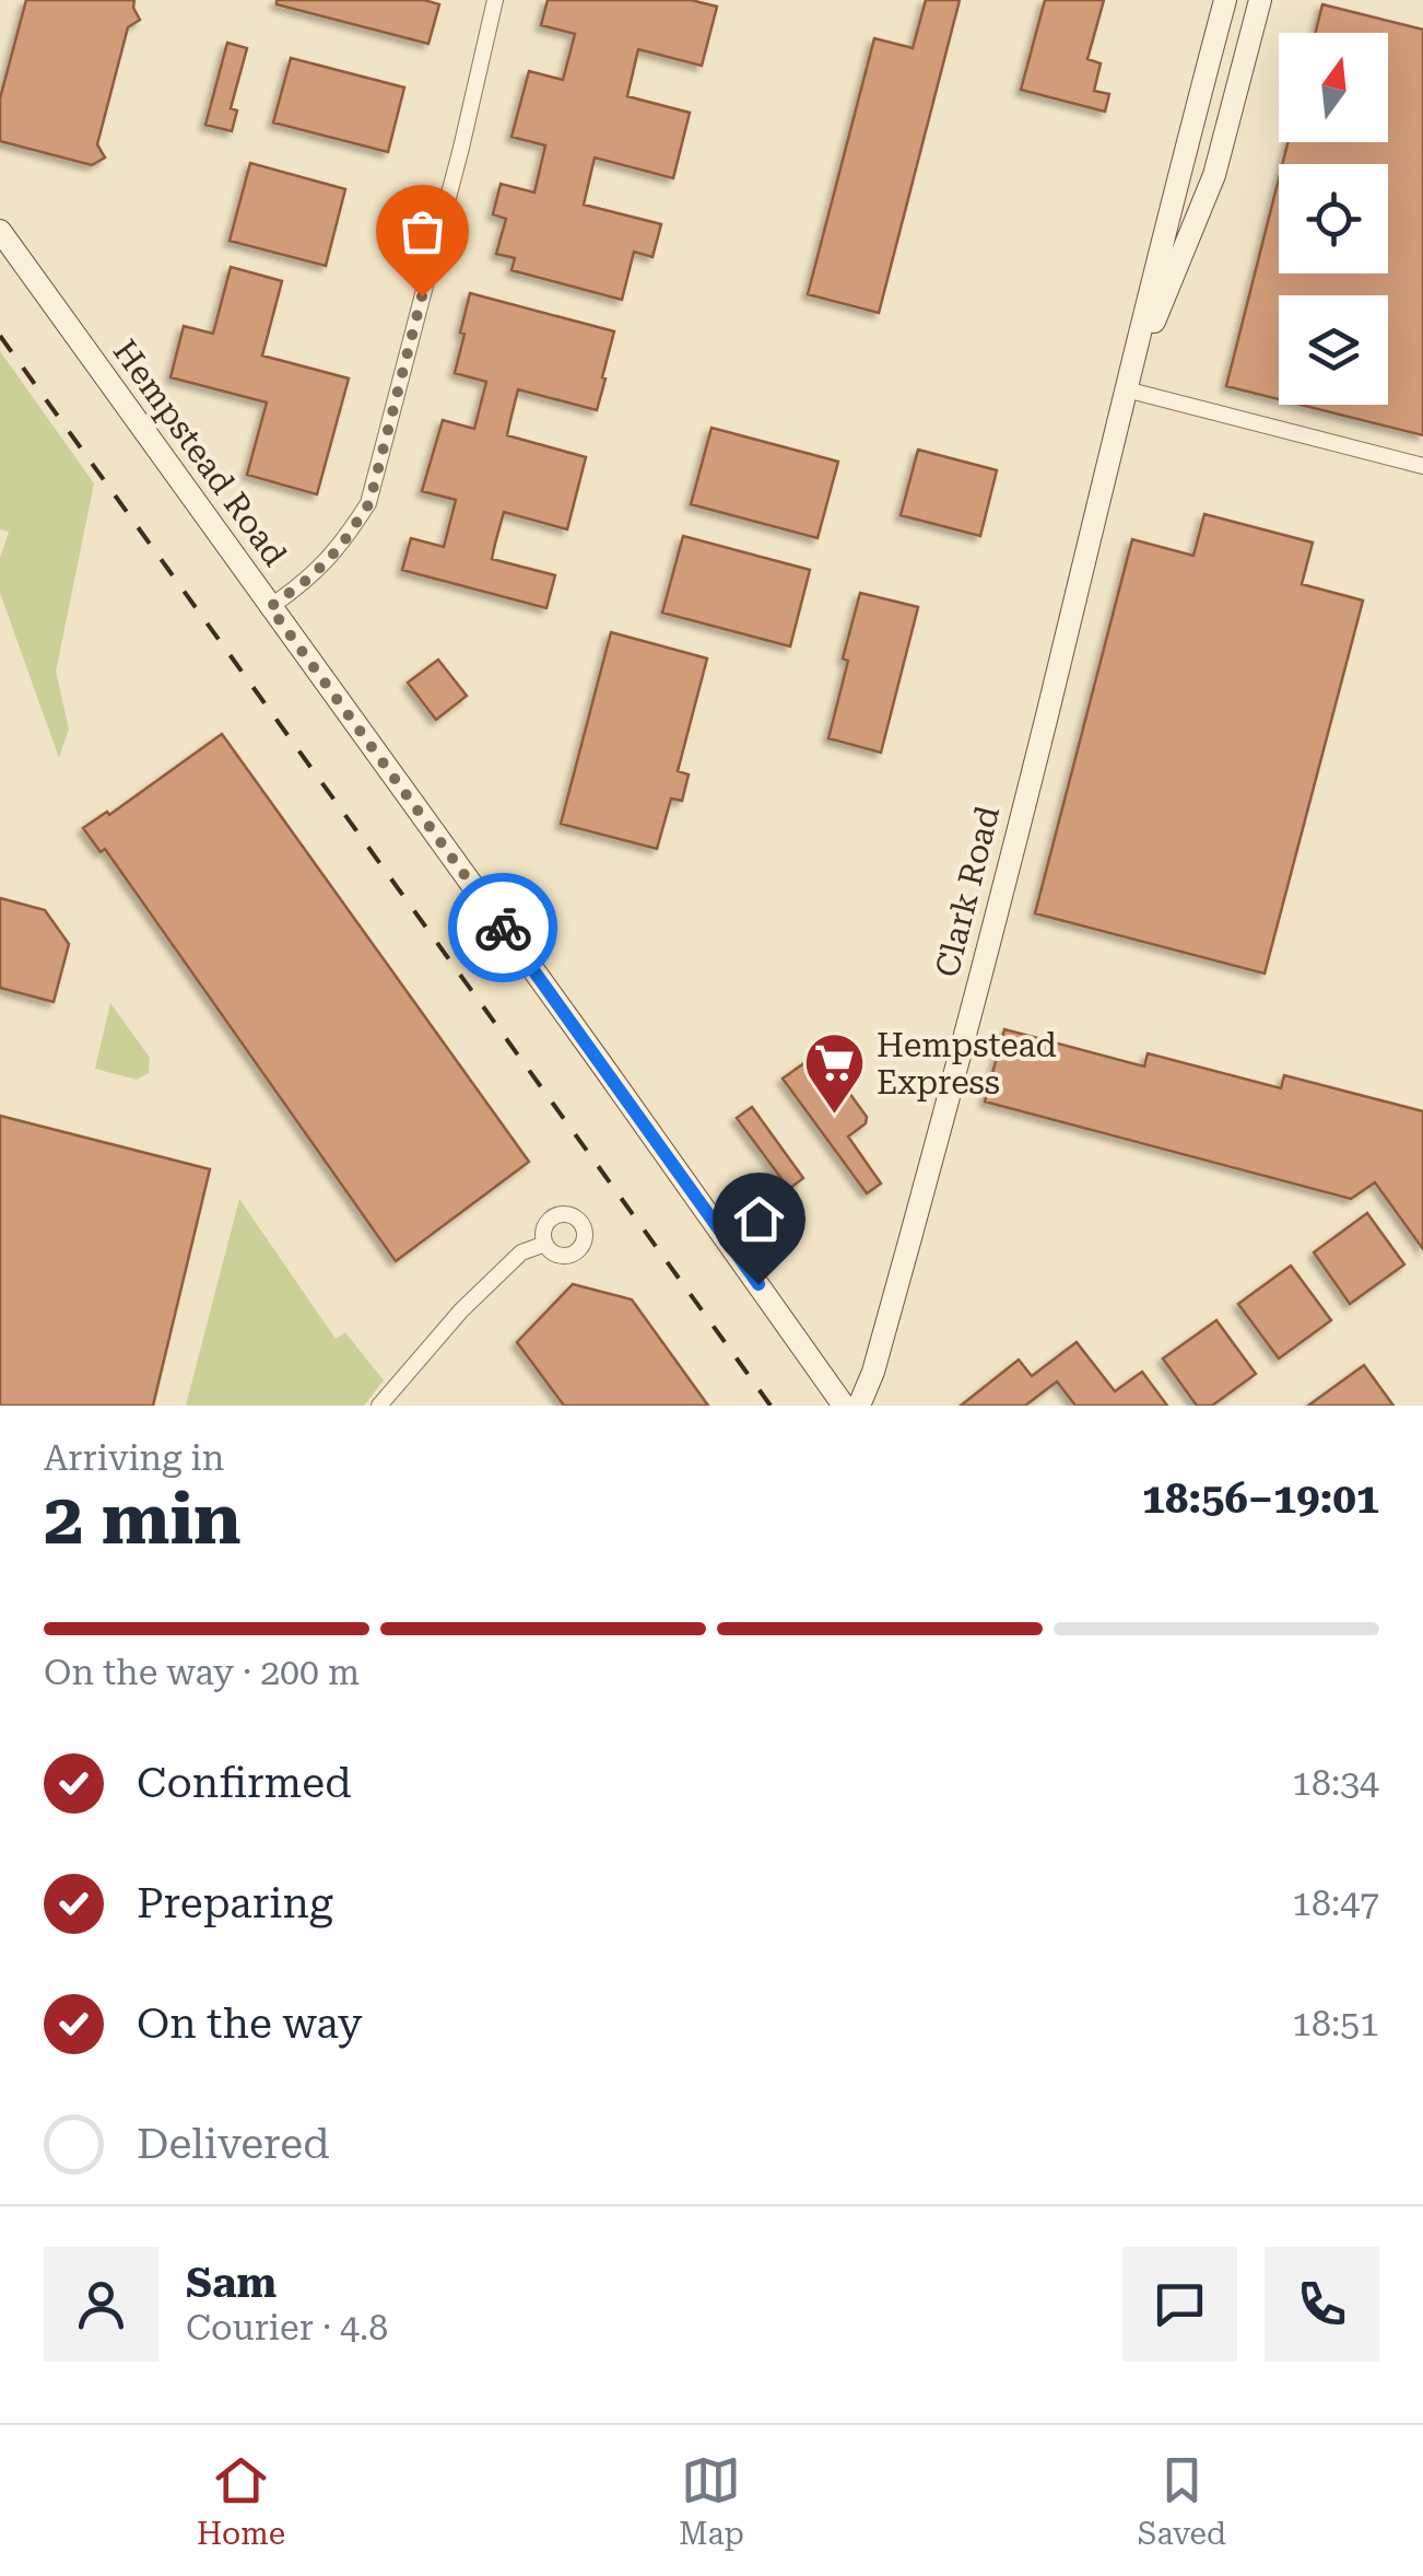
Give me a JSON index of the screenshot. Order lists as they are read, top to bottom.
{
  "streets": {
    "street": ["Hempstead Road", "Clark Road"]
  },
  "places": {
    "supermarket": ["Hempstead Express"]
  },
  "north": "top",
  "page": {
    "heading": ["2 min", "Arriving in", "18:56–19:01"],
    "panel": ["Sam", "Courier · 4.8"],
    "bar": "On the way · 200 m",
    "list": [
      ["Confirmed", "18:34"],
      ["Preparing", "18:47"],
      ["On the way", "18:51"],
      "Delivered"
    ],
    "tabs": ["Home", "Map", "Saved"]
  }
}
